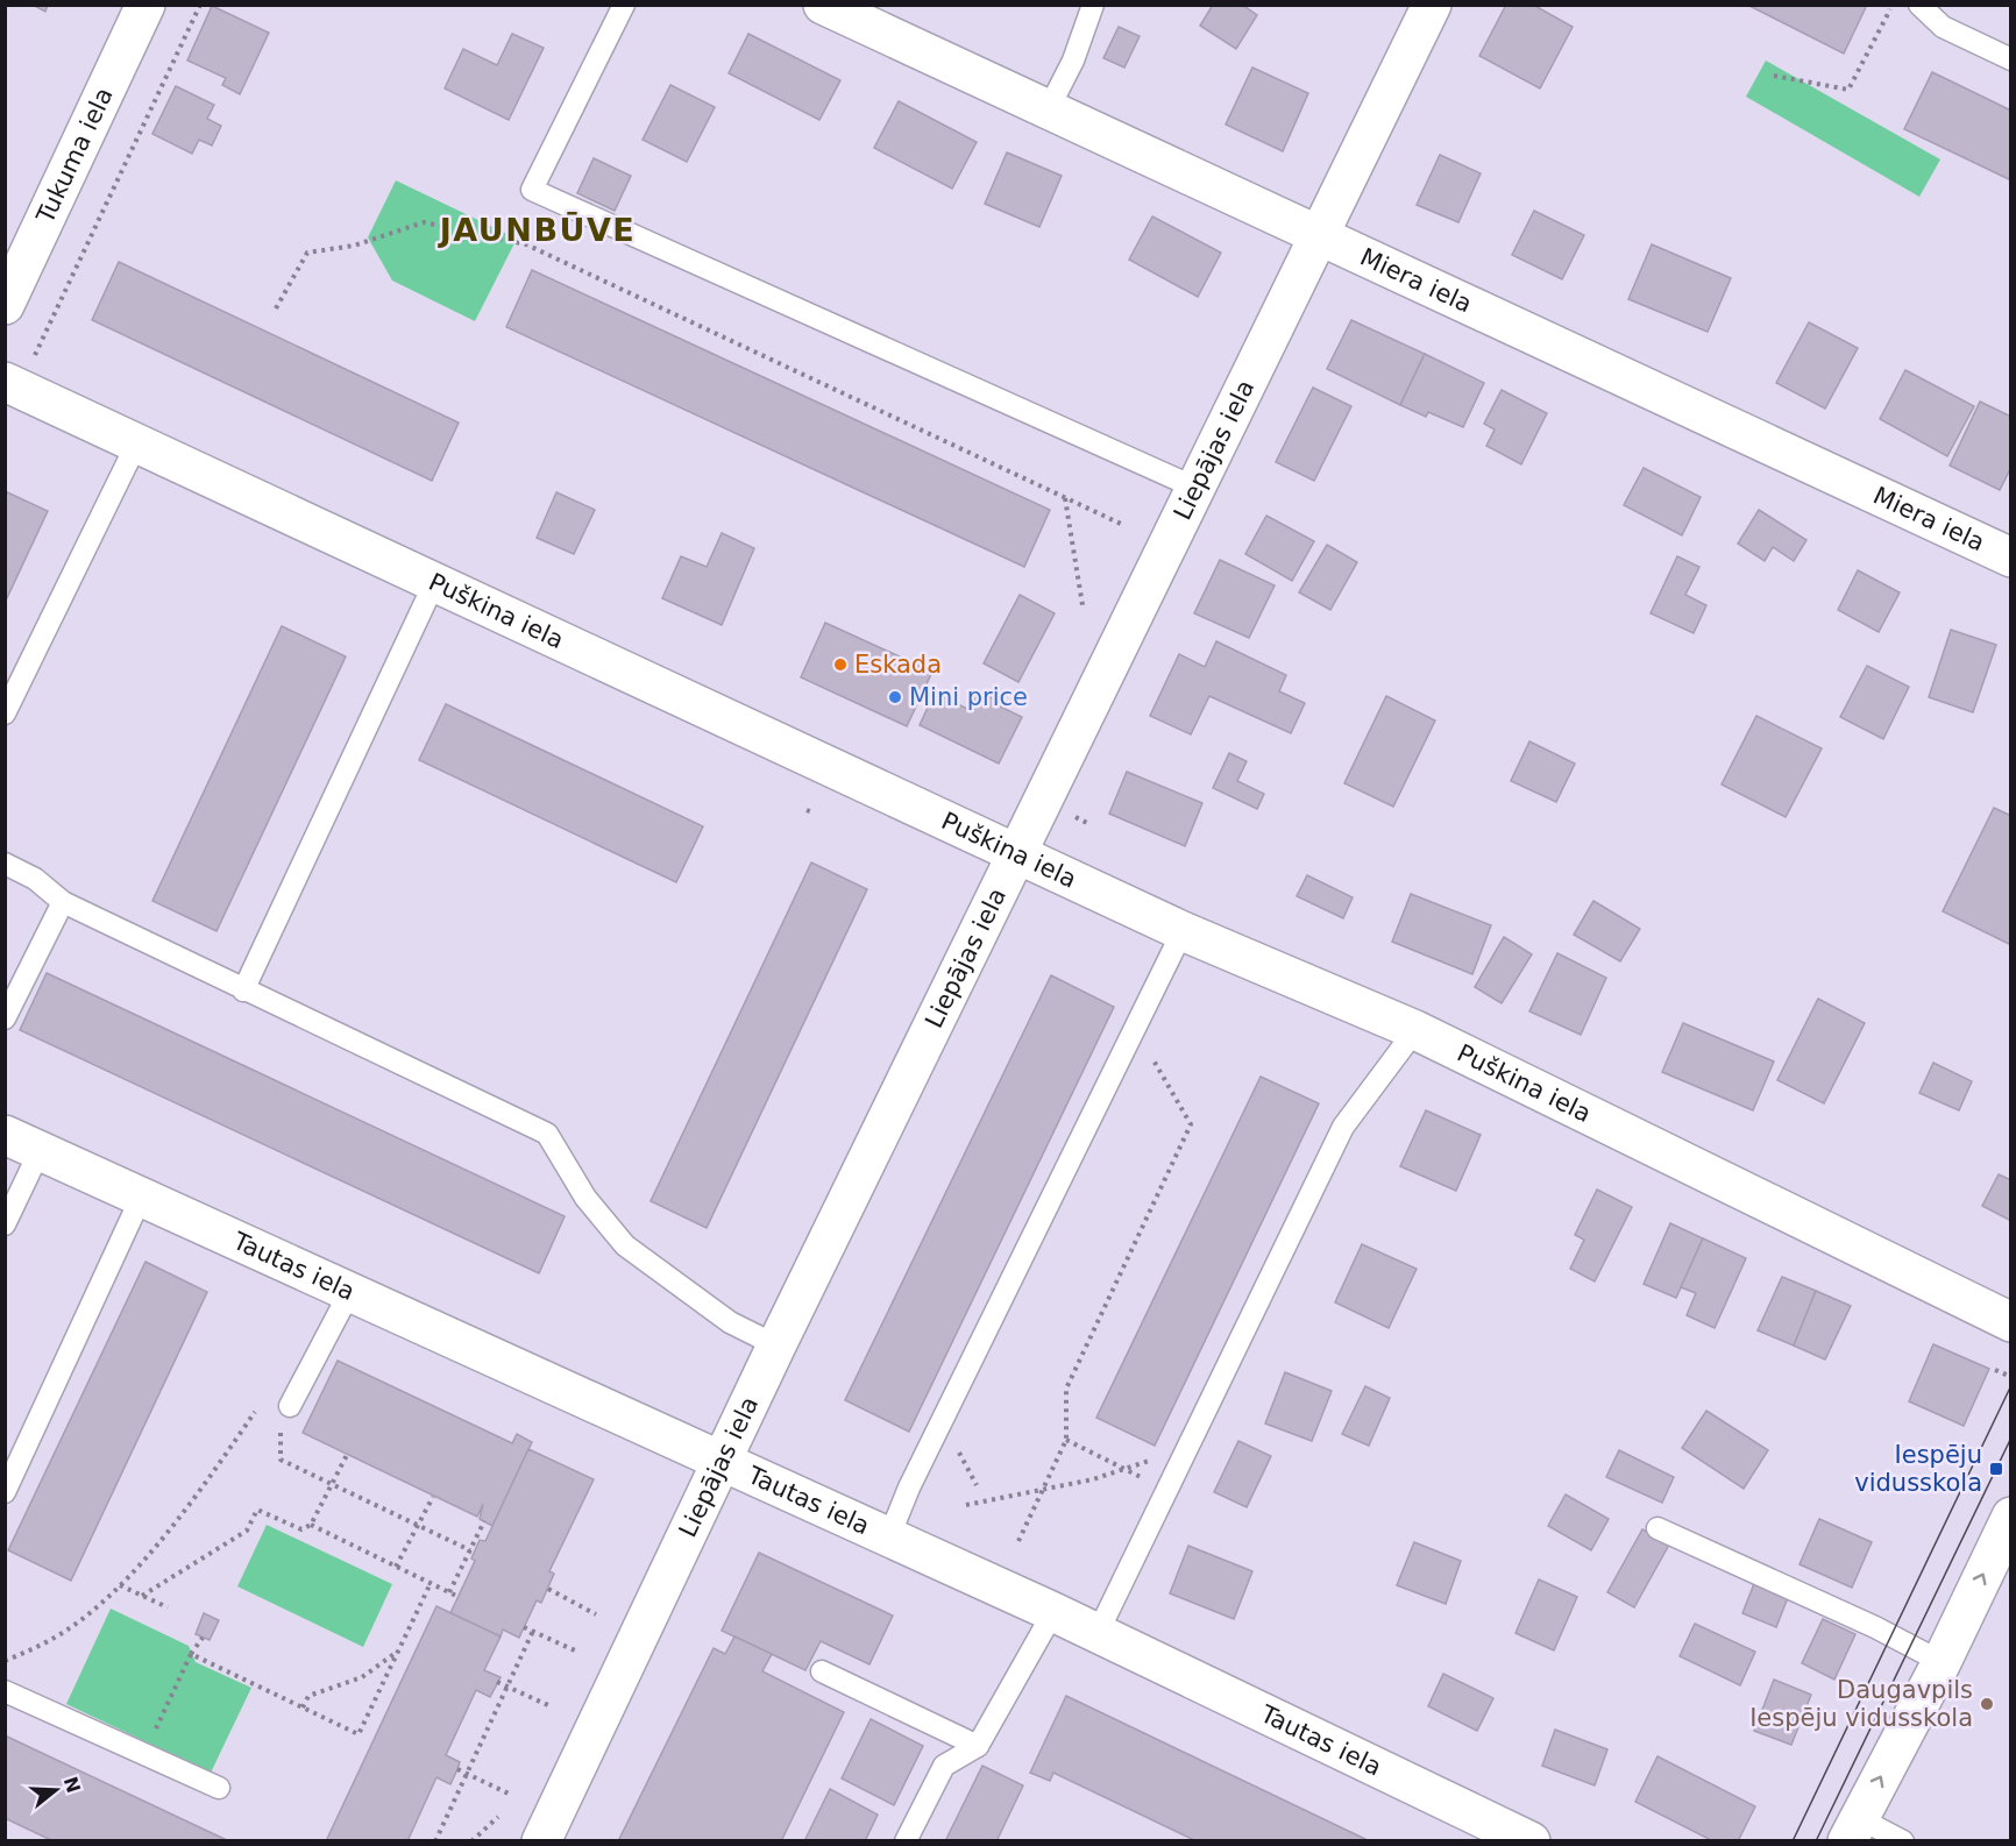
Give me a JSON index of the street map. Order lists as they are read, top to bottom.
{
  "streets": {
    "street": [
      "Tukuma iela",
      "Miera iela",
      "Liepājas iela",
      "Puškina iela",
      "Tautas iela"
    ]
  },
  "crossings": [
    ["Miera iela", "Liepājas iela"],
    ["Liepājas iela", "Puškina iela"],
    ["Liepājas iela", "Tautas iela"]
  ],
  "districts": ["JAUNBŪVE"],
  "places": {
    "other": ["Eskada", "Mini price", "Daugavpils Iespēju vidusskola"],
    "transit": ["Iespēju vidusskola"]
  },
  "north": "right"
}
